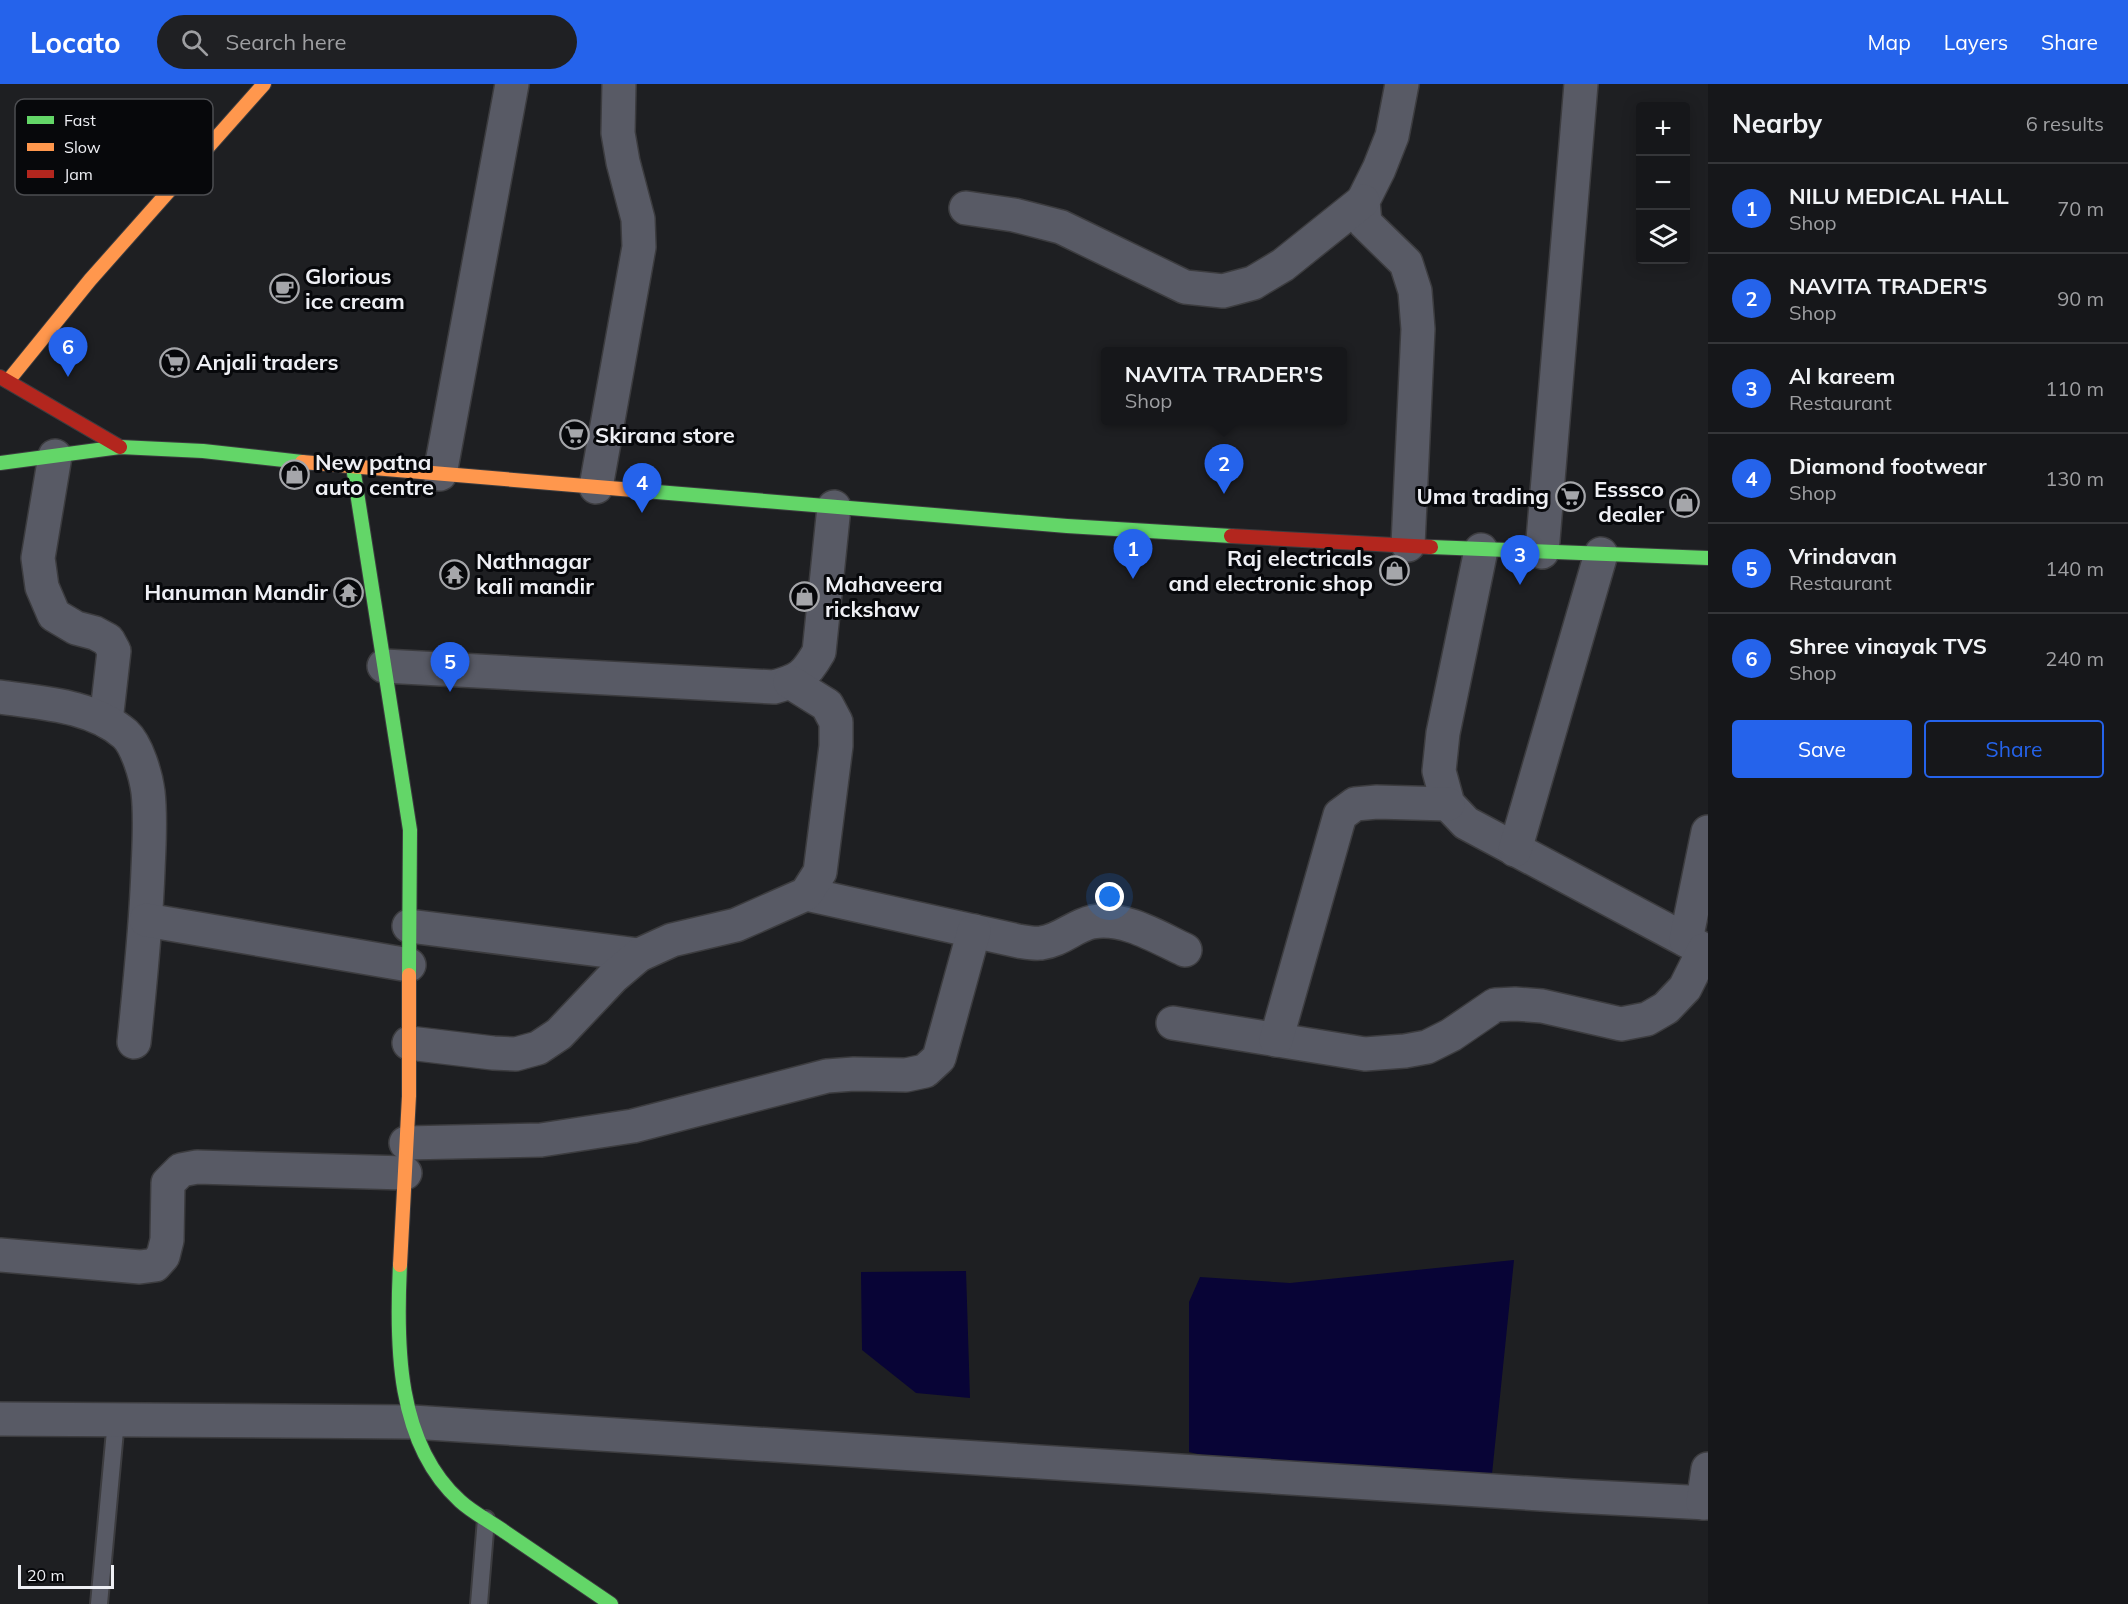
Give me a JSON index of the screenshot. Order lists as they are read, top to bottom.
{
  "places": {
    "cafe": ["Glorious ice cream"],
    "supermarket": ["Anjali traders", "Skirana store", "Uma trading"],
    "shop": [
      "New patna auto centre",
      "Esssco dealer",
      "Raj electricals and electronic shop",
      "Mahaveera rickshaw"
    ],
    "temple": ["Nathnagar kali mandir", "Hanuman Mandir"]
  },
  "legend": ["Fast", "Slow", "Jam"],
  "scale_bar": "20 m",
  "page": {
    "header": "Locato",
    "search": "Search here",
    "nav": ["Map", "Layers", "Share"],
    "heading": ["Nearby", "6 results"],
    "map_buttons": ["+", "−"],
    "list": [
      {
        "mark": "1",
        "name": "NILU MEDICAL HALL",
        "note": "Shop",
        "value": "70 m"
      },
      {
        "mark": "2",
        "name": "NAVITA TRADER'S",
        "note": "Shop",
        "value": "90 m"
      },
      {
        "mark": "3",
        "name": "Al kareem",
        "note": "Restaurant",
        "value": "110 m"
      },
      {
        "mark": "4",
        "name": "Diamond footwear",
        "note": "Shop",
        "value": "130 m"
      },
      {
        "mark": "5",
        "name": "Vrindavan",
        "note": "Restaurant",
        "value": "140 m"
      },
      {
        "mark": "6",
        "name": "Shree vinayak TVS",
        "note": "Shop",
        "value": "240 m"
      }
    ],
    "pins": [
      "6",
      "2",
      "4",
      "1",
      "3",
      "5"
    ],
    "popup": ["NAVITA TRADER'S", "Shop"],
    "buttons": ["Save", "Share"],
    "scale": "20 m"
  }
}
